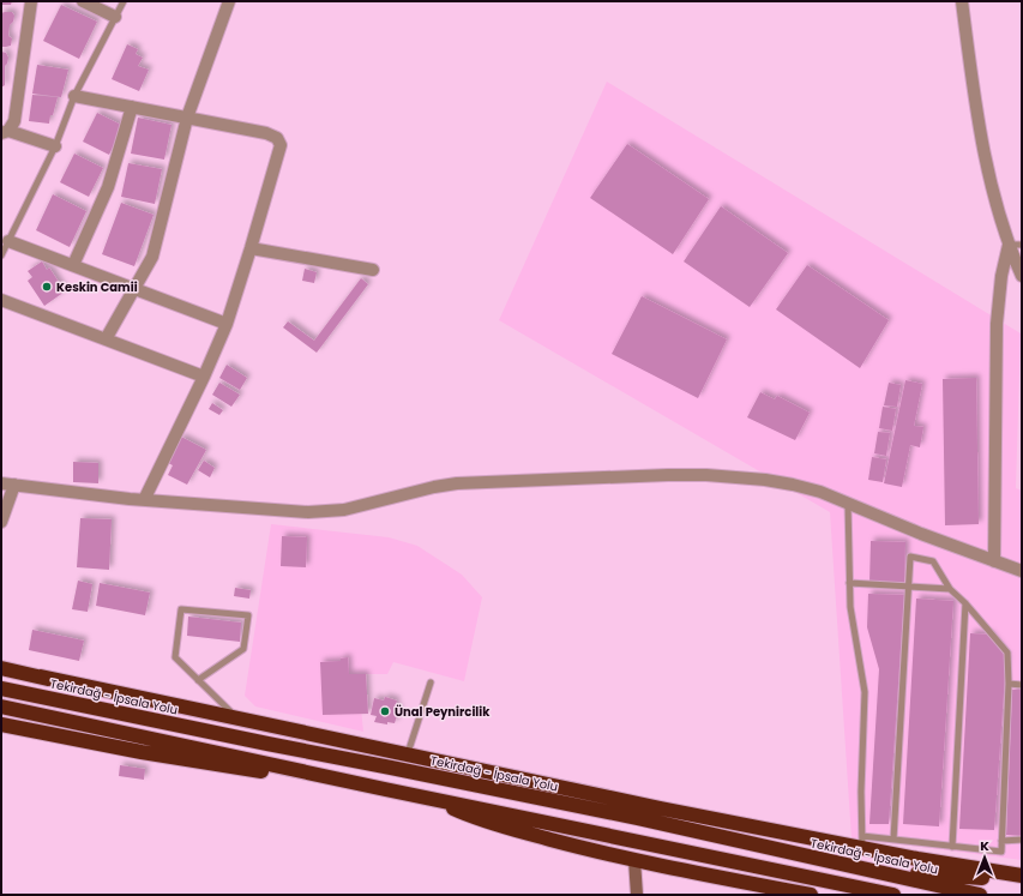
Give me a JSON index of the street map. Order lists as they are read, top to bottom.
{
  "streets": {
    "highway": ["Tekirdağ - İpsala Yolu"]
  },
  "places": ["Keskin Camii", "Ünal Peynircilik"],
  "north": "top"
}
